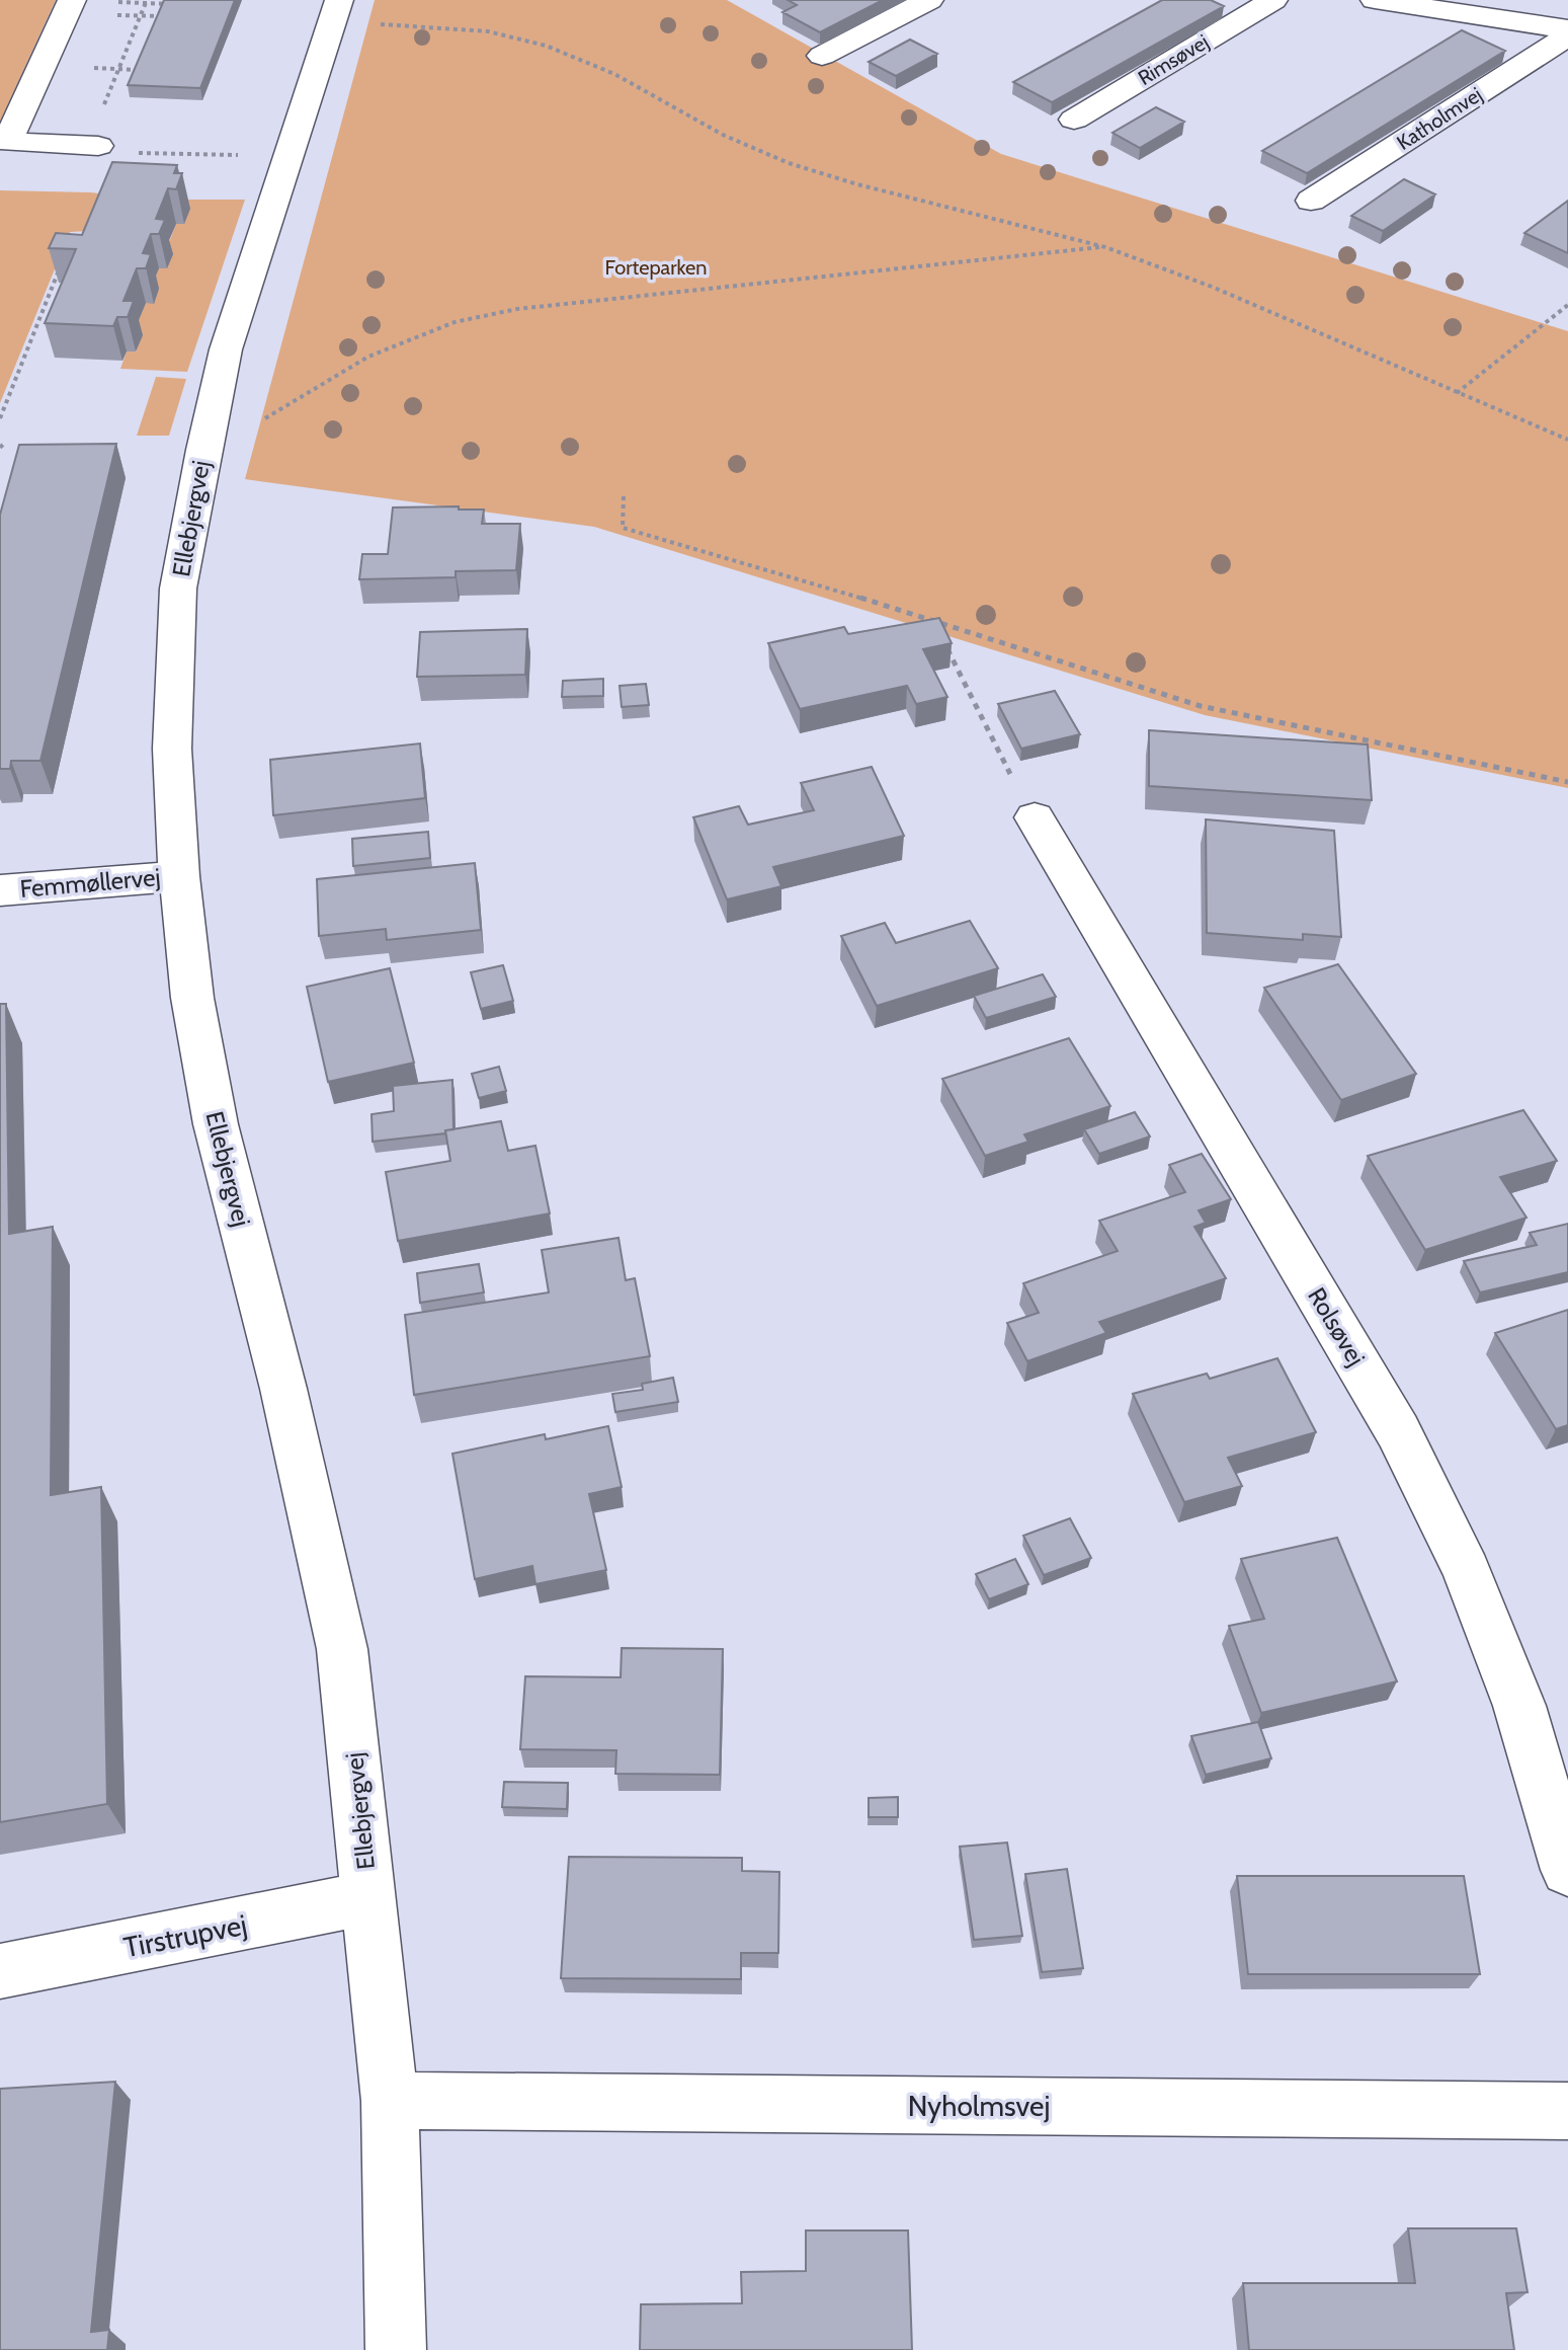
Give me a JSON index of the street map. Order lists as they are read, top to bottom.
{
  "streets": {
    "street": [
      "Rimsøvej",
      "Katholmvej",
      "Ellebjergvej",
      "Femmøllervej",
      "Rolsøvej",
      "Tirstrupvej",
      "Nyholmsvej"
    ]
  },
  "crossings": [
    ["Ellebjergvej", "Femmøllervej"],
    ["Ellebjergvej", "Tirstrupvej"],
    ["Ellebjergvej", "Nyholmsvej"]
  ],
  "parks": ["Forteparken"]
}
